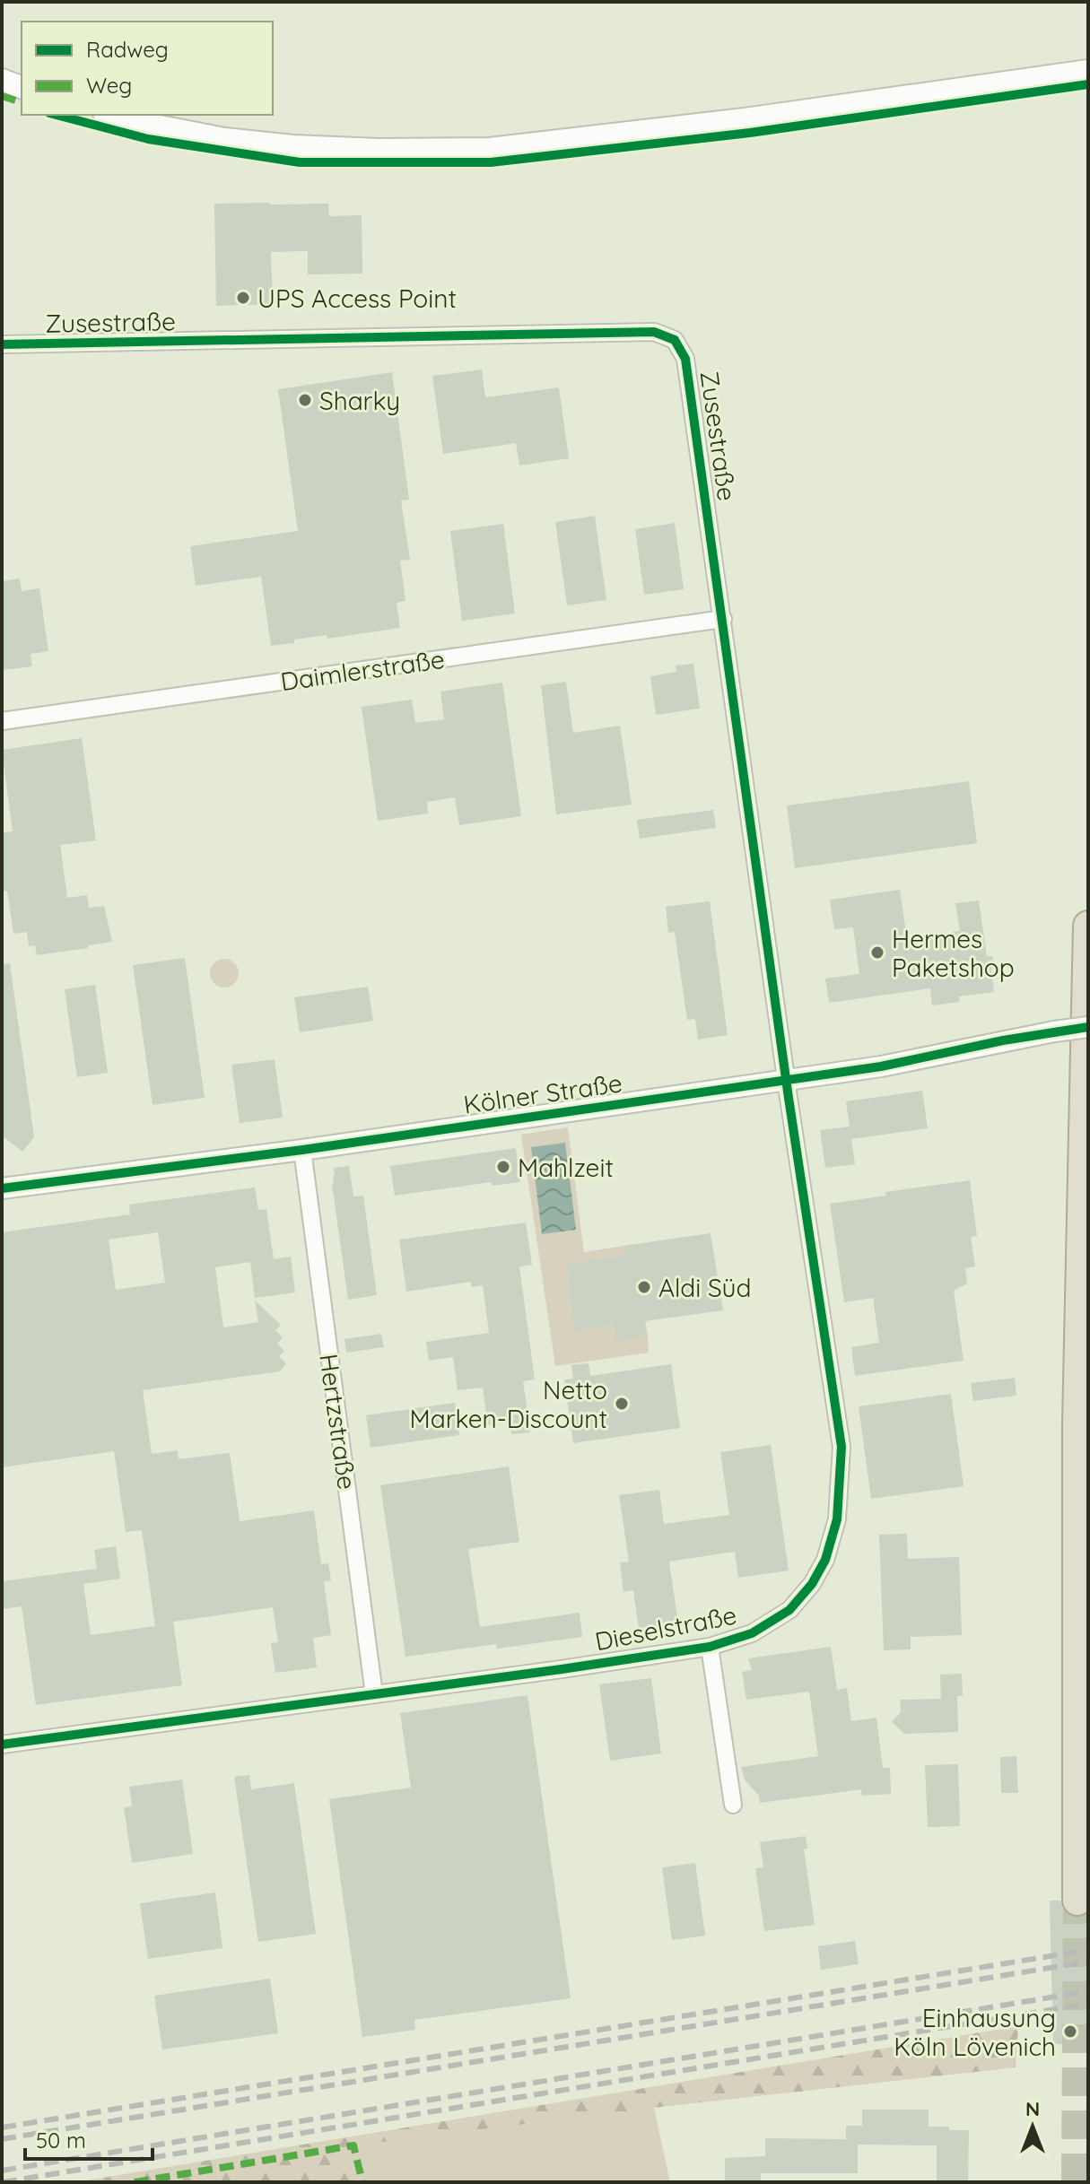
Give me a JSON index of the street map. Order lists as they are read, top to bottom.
{
  "streets": {
    "street": [
      "Zusestraße",
      "Daimlerstraße",
      "Kölner Straße",
      "Hertzstraße",
      "Dieselstraße"
    ]
  },
  "crossings": [
    ["Zusestraße", "Daimlerstraße"],
    ["Zusestraße", "Kölner Straße"],
    ["Zusestraße", "Dieselstraße"],
    ["Kölner Straße", "Hertzstraße"],
    ["Kölner Straße", "Dieselstraße"],
    ["Hertzstraße", "Dieselstraße"]
  ],
  "places": [
    "UPS Access Point",
    "Sharky",
    "Hermes Paketshop",
    "Mahlzeit",
    "Aldi Süd",
    "Netto Marken-Discount",
    "Einhausung Köln Lövenich"
  ],
  "legend": ["Radweg", "Weg"],
  "scale_bar": "50 m",
  "north": "top"
}
